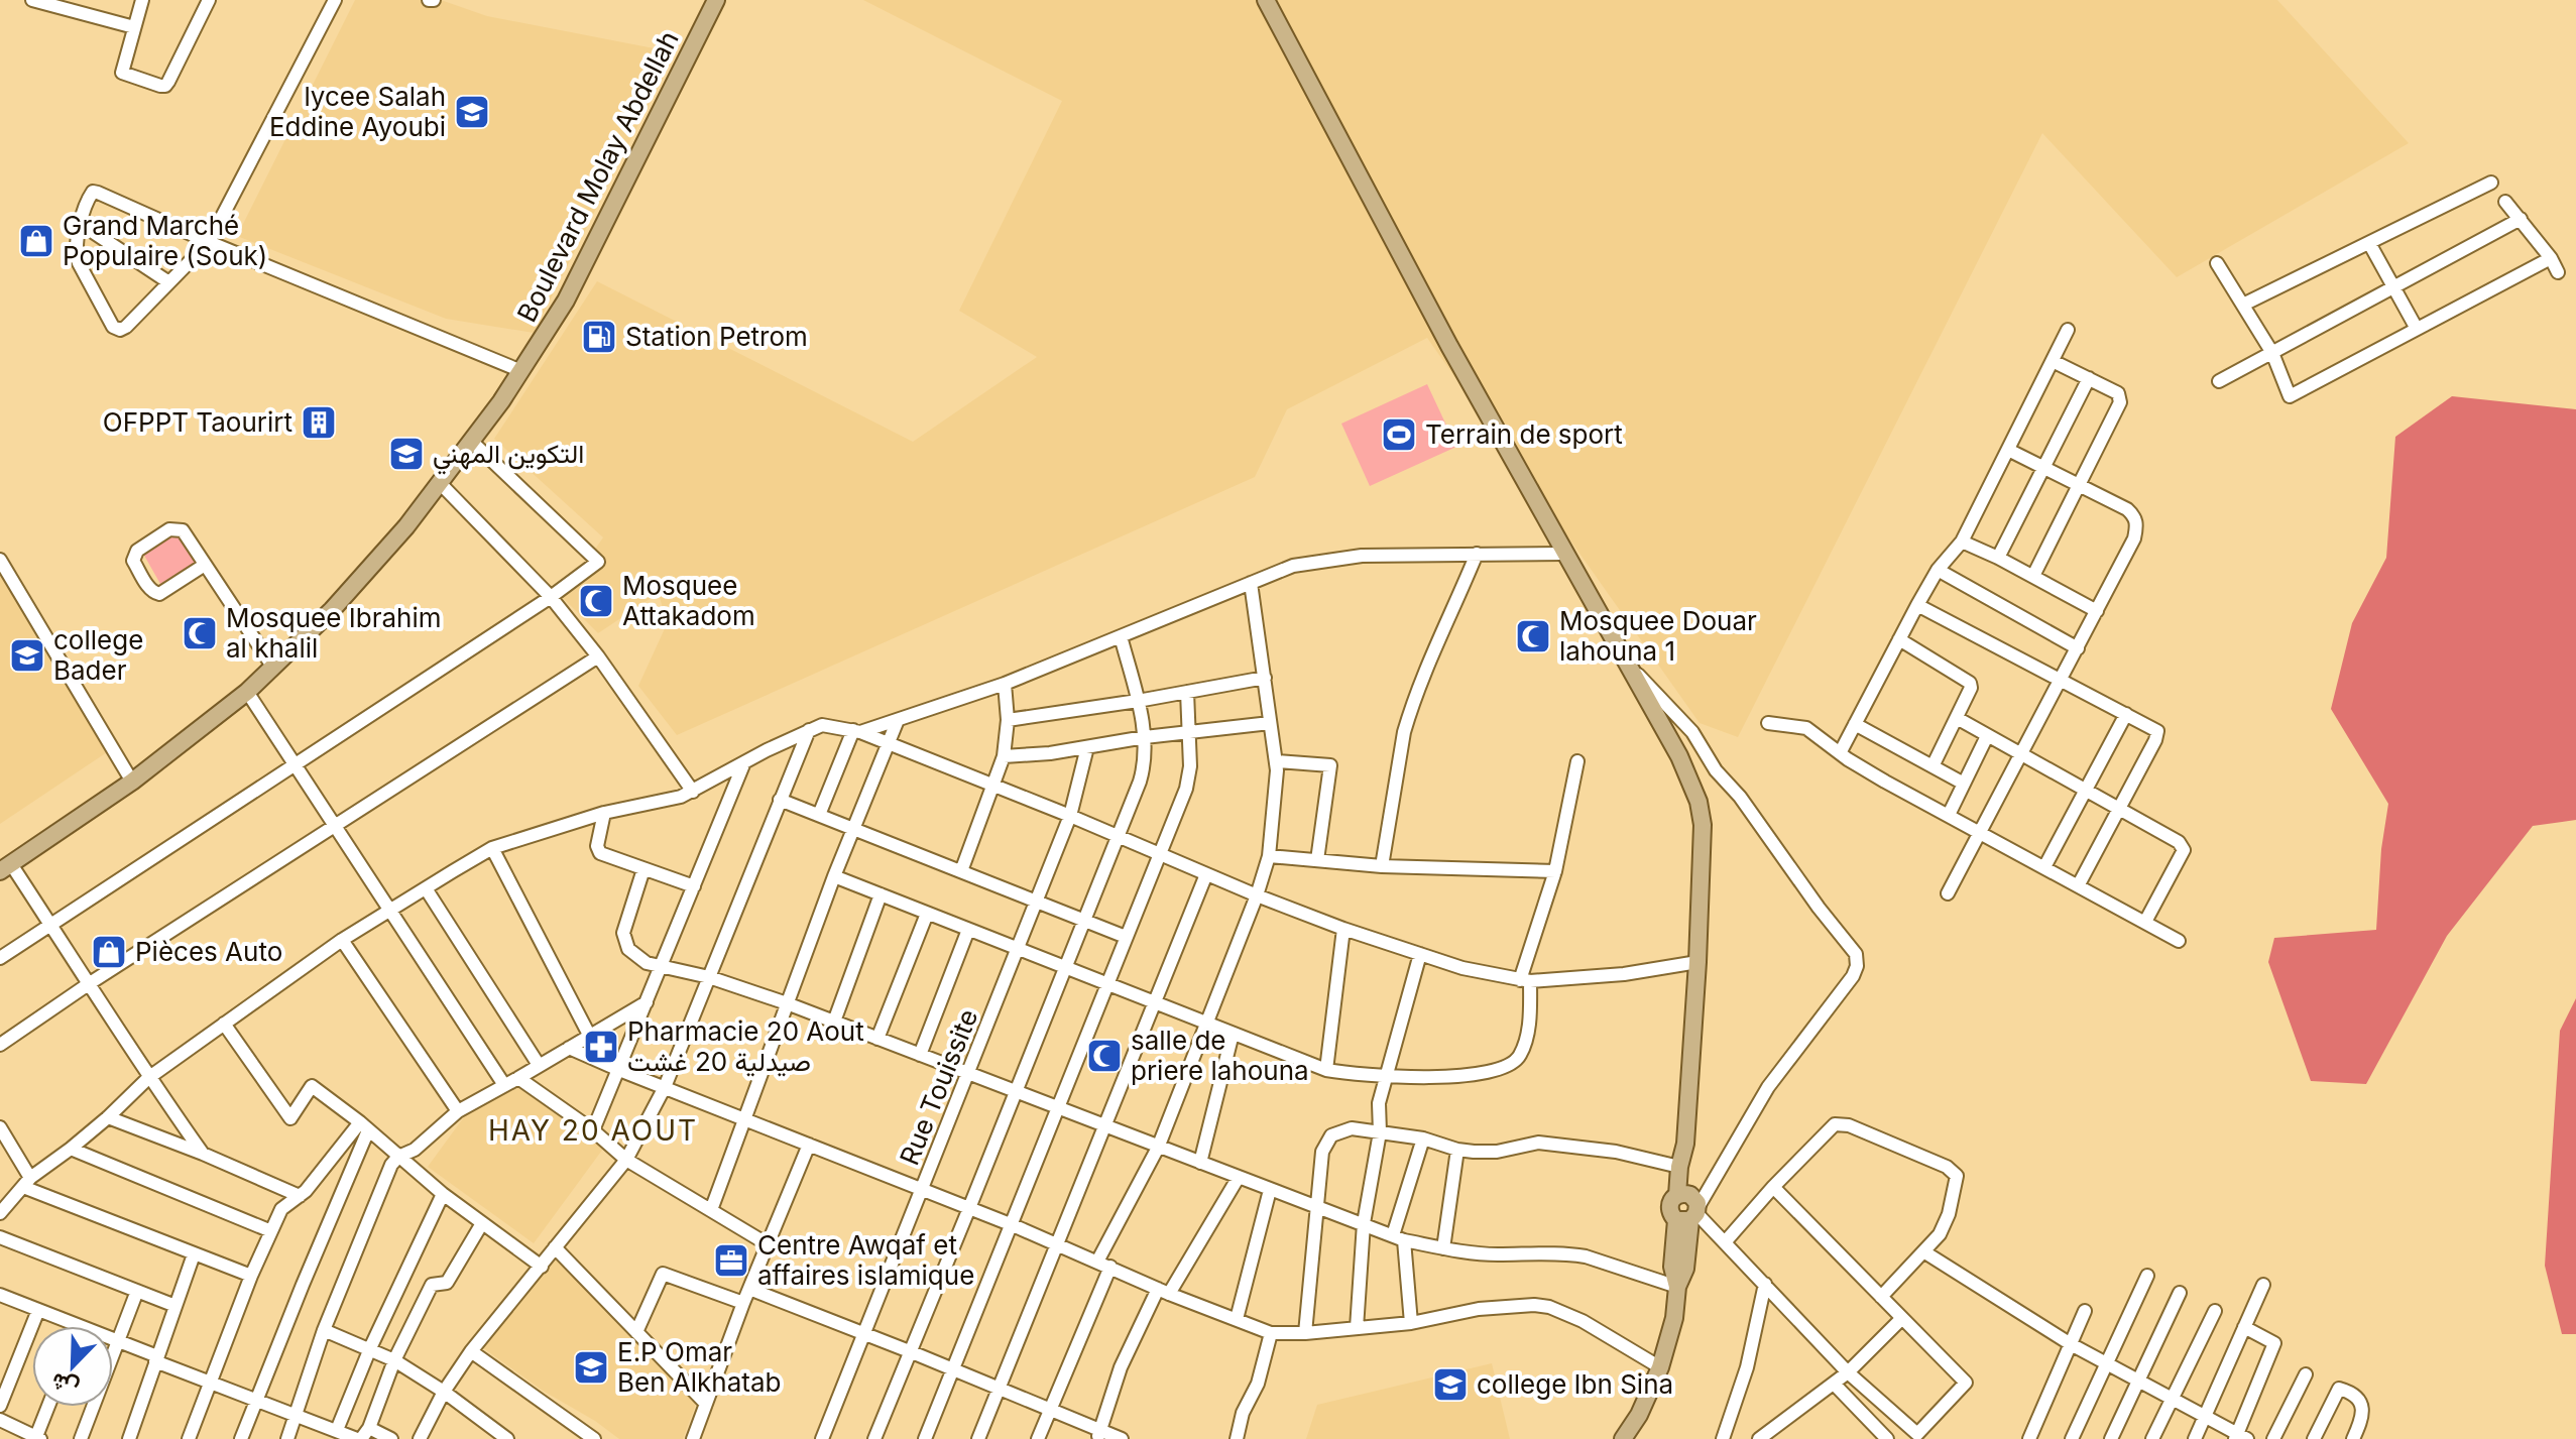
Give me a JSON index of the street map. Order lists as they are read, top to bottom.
{
  "streets": {
    "main road": ["Boulevard Molay Abdellah"],
    "street": ["Rue Touissite"]
  },
  "districts": ["HAY 20 AOUT"],
  "places": {
    "school or university": [
      "lycee Salah Eddine Ayoubi",
      "التكوين المهني",
      "college Bader",
      "E.P Omar Ben Alkhatab",
      "college Ibn Sina"
    ],
    "shop": ["Grand Marché Populaire (Souk)", "Pièces Auto"],
    "fuel station": ["Station Petrom"],
    "building": ["OFPPT Taourirt"],
    "sports": ["Terrain de sport"],
    "mosque": [
      "Mosquee Attakadom",
      "Mosquee Ibrahim al khalil",
      "Mosquee Douar lahouna 1",
      "salle de priere lahouna"
    ],
    "pharmacy": ["Pharmacie 20 Aout صيدلية 20 غشت"],
    "office": ["Centre Awqaf et affaires islamique"]
  },
  "north": "bottom left"
}
